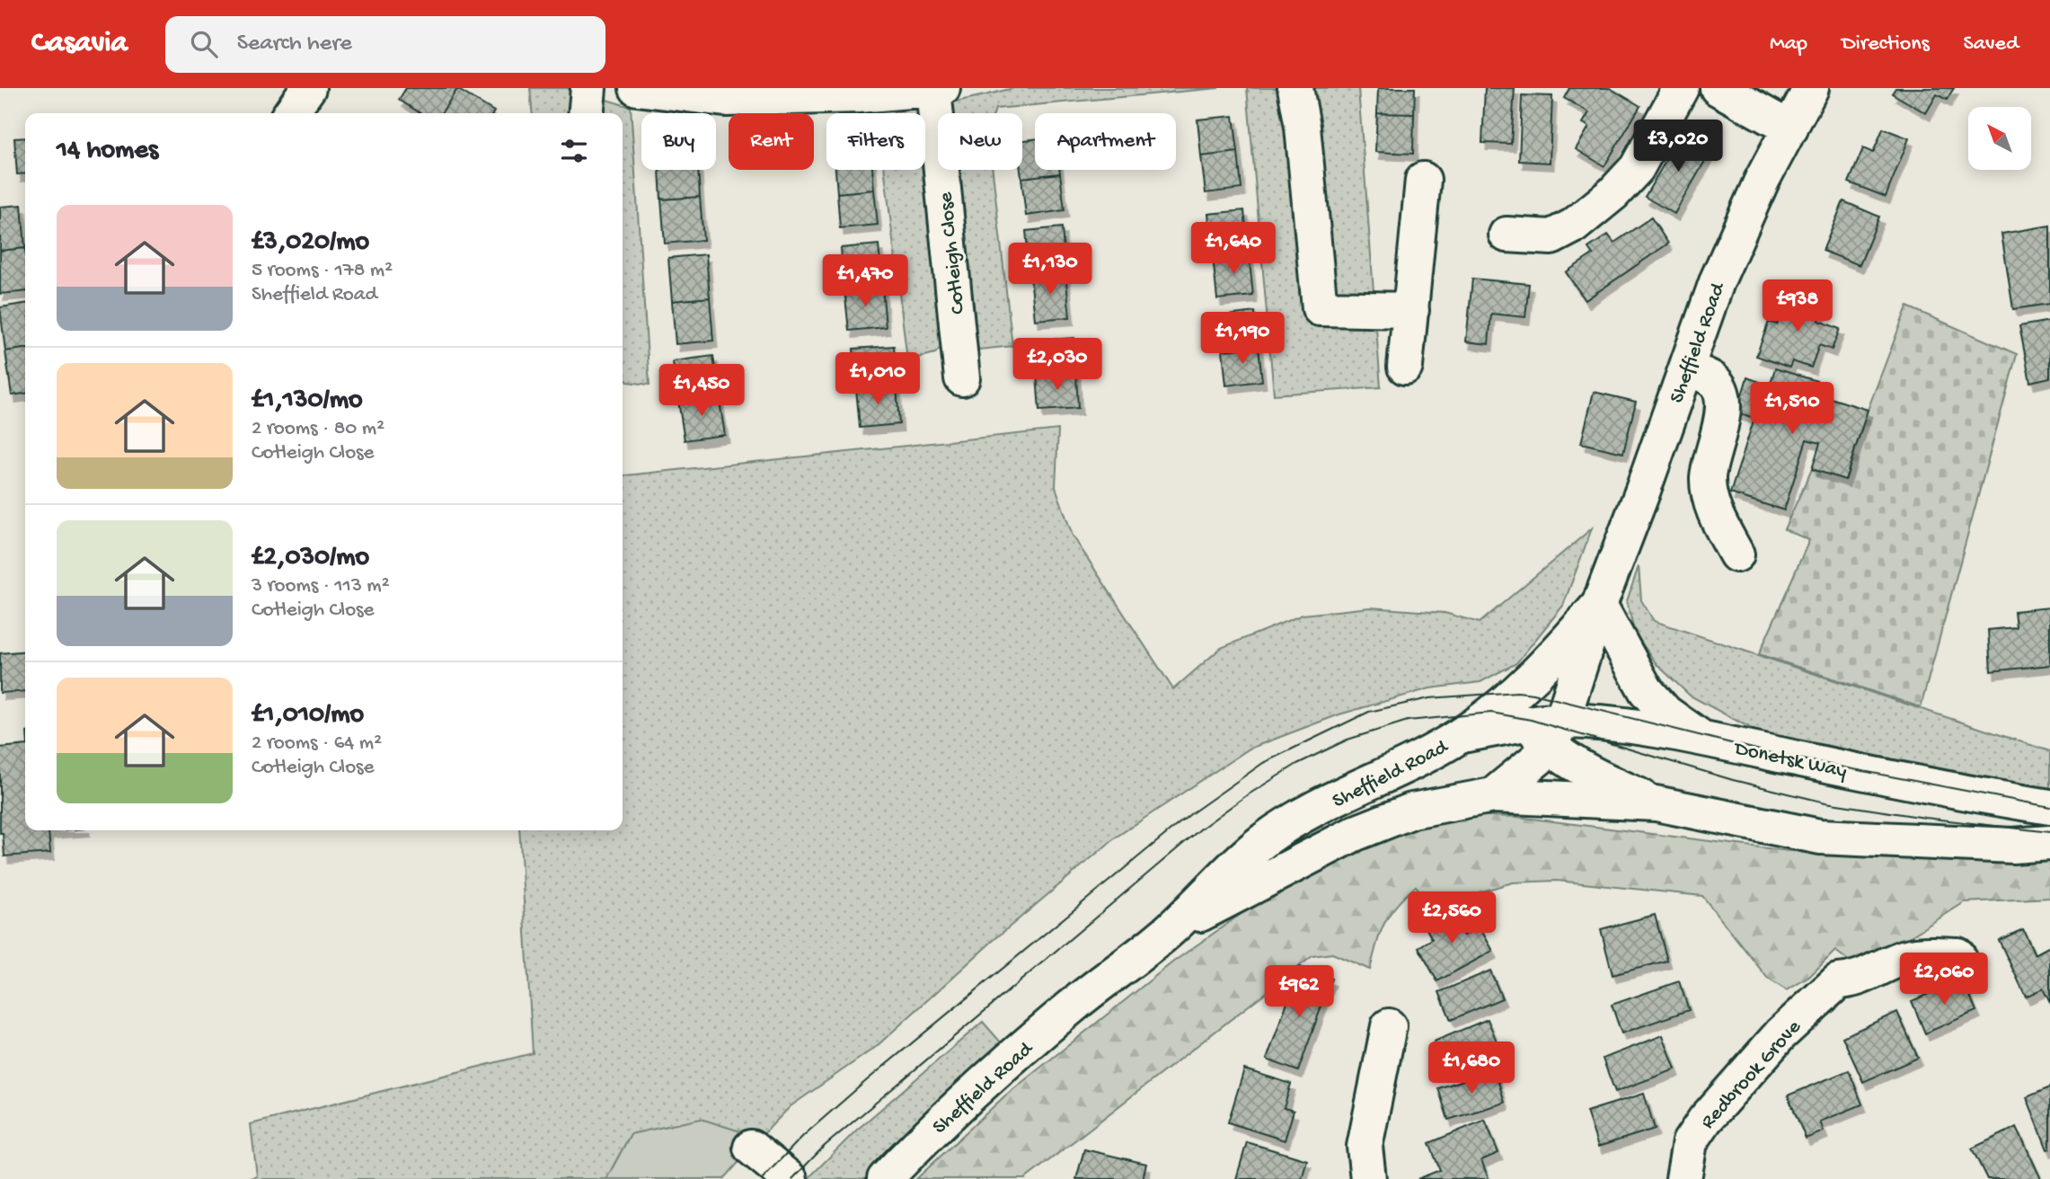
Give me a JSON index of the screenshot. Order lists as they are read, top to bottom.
{
  "streets": {
    "street": [
      "Cotleigh Close",
      "Sheffield Road",
      "Donetsk Way",
      "Redbrook Grove"
    ]
  },
  "crossings": [
    ["Sheffield Road", "Donetsk Way"]
  ],
  "north": "top left",
  "page": {
    "header": "Casavia",
    "search": "Search here",
    "nav": ["Map", "Directions", "Saved"],
    "chip": [
      "Buy",
      "Rent",
      "Filters",
      "New",
      "Apartment"
    ],
    "heading": "14 homes",
    "price": [
      "£3,020",
      "£1,640",
      "£1,130",
      "£1,470",
      "£938",
      "£1,190",
      "£2,030",
      "£1,010",
      "£1,450",
      "£1,510",
      "£2,560",
      "£2,060",
      "£962",
      "£1,680"
    ],
    "list": [
      {
        "name": "£3,020/mo",
        "note": "5 rooms · 178 m² · Sheffield Road"
      },
      {
        "name": "£1,130/mo",
        "note": "2 rooms · 80 m² · Cotleigh Close"
      },
      {
        "name": "£2,030/mo",
        "note": "3 rooms · 113 m² · Cotleigh Close"
      },
      {
        "name": "£1,010/mo",
        "note": "2 rooms · 64 m² · Cotleigh Close"
      }
    ]
  }
}
